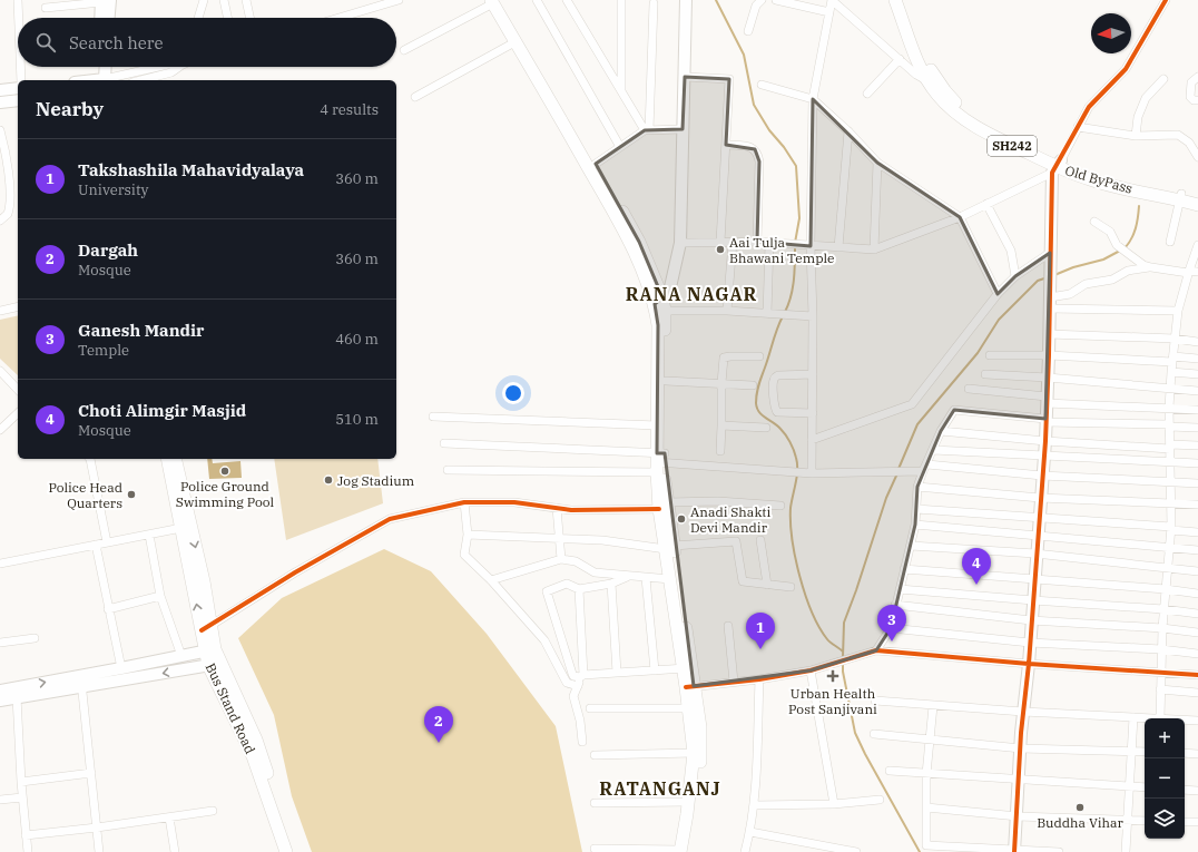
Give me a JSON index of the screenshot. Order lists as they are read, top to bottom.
{
  "streets": {
    "main road": ["SH242", "Old ByPass", "Bus Stand Road"]
  },
  "districts": ["RANA NAGAR", "RATANGANJ"],
  "places": {
    "other": [
      "Aai Tulja Bhawani Temple",
      "Police Ground Swimming Pool",
      "Jog Stadium",
      "Police Head Quarters",
      "Anadi Shakti Devi Mandir",
      "Buddha Vihar"
    ],
    "health": ["Urban Health Post Sanjivani"]
  },
  "north": "left",
  "page": {
    "search": "Search here",
    "heading": ["Nearby", "4 results"],
    "list": [
      {
        "mark": "1",
        "name": "Takshashila Mahavidyalaya",
        "note": "University",
        "value": "360 m"
      },
      {
        "mark": "2",
        "name": "Dargah",
        "note": "Mosque",
        "value": "360 m"
      },
      {
        "mark": "3",
        "name": "Ganesh Mandir",
        "note": "Temple",
        "value": "460 m"
      },
      {
        "mark": "4",
        "name": "Choti Alimgir Masjid",
        "note": "Mosque",
        "value": "510 m"
      }
    ],
    "pins": [
      "4",
      "3",
      "1",
      "2"
    ],
    "map_buttons": ["+", "−"]
  }
}
